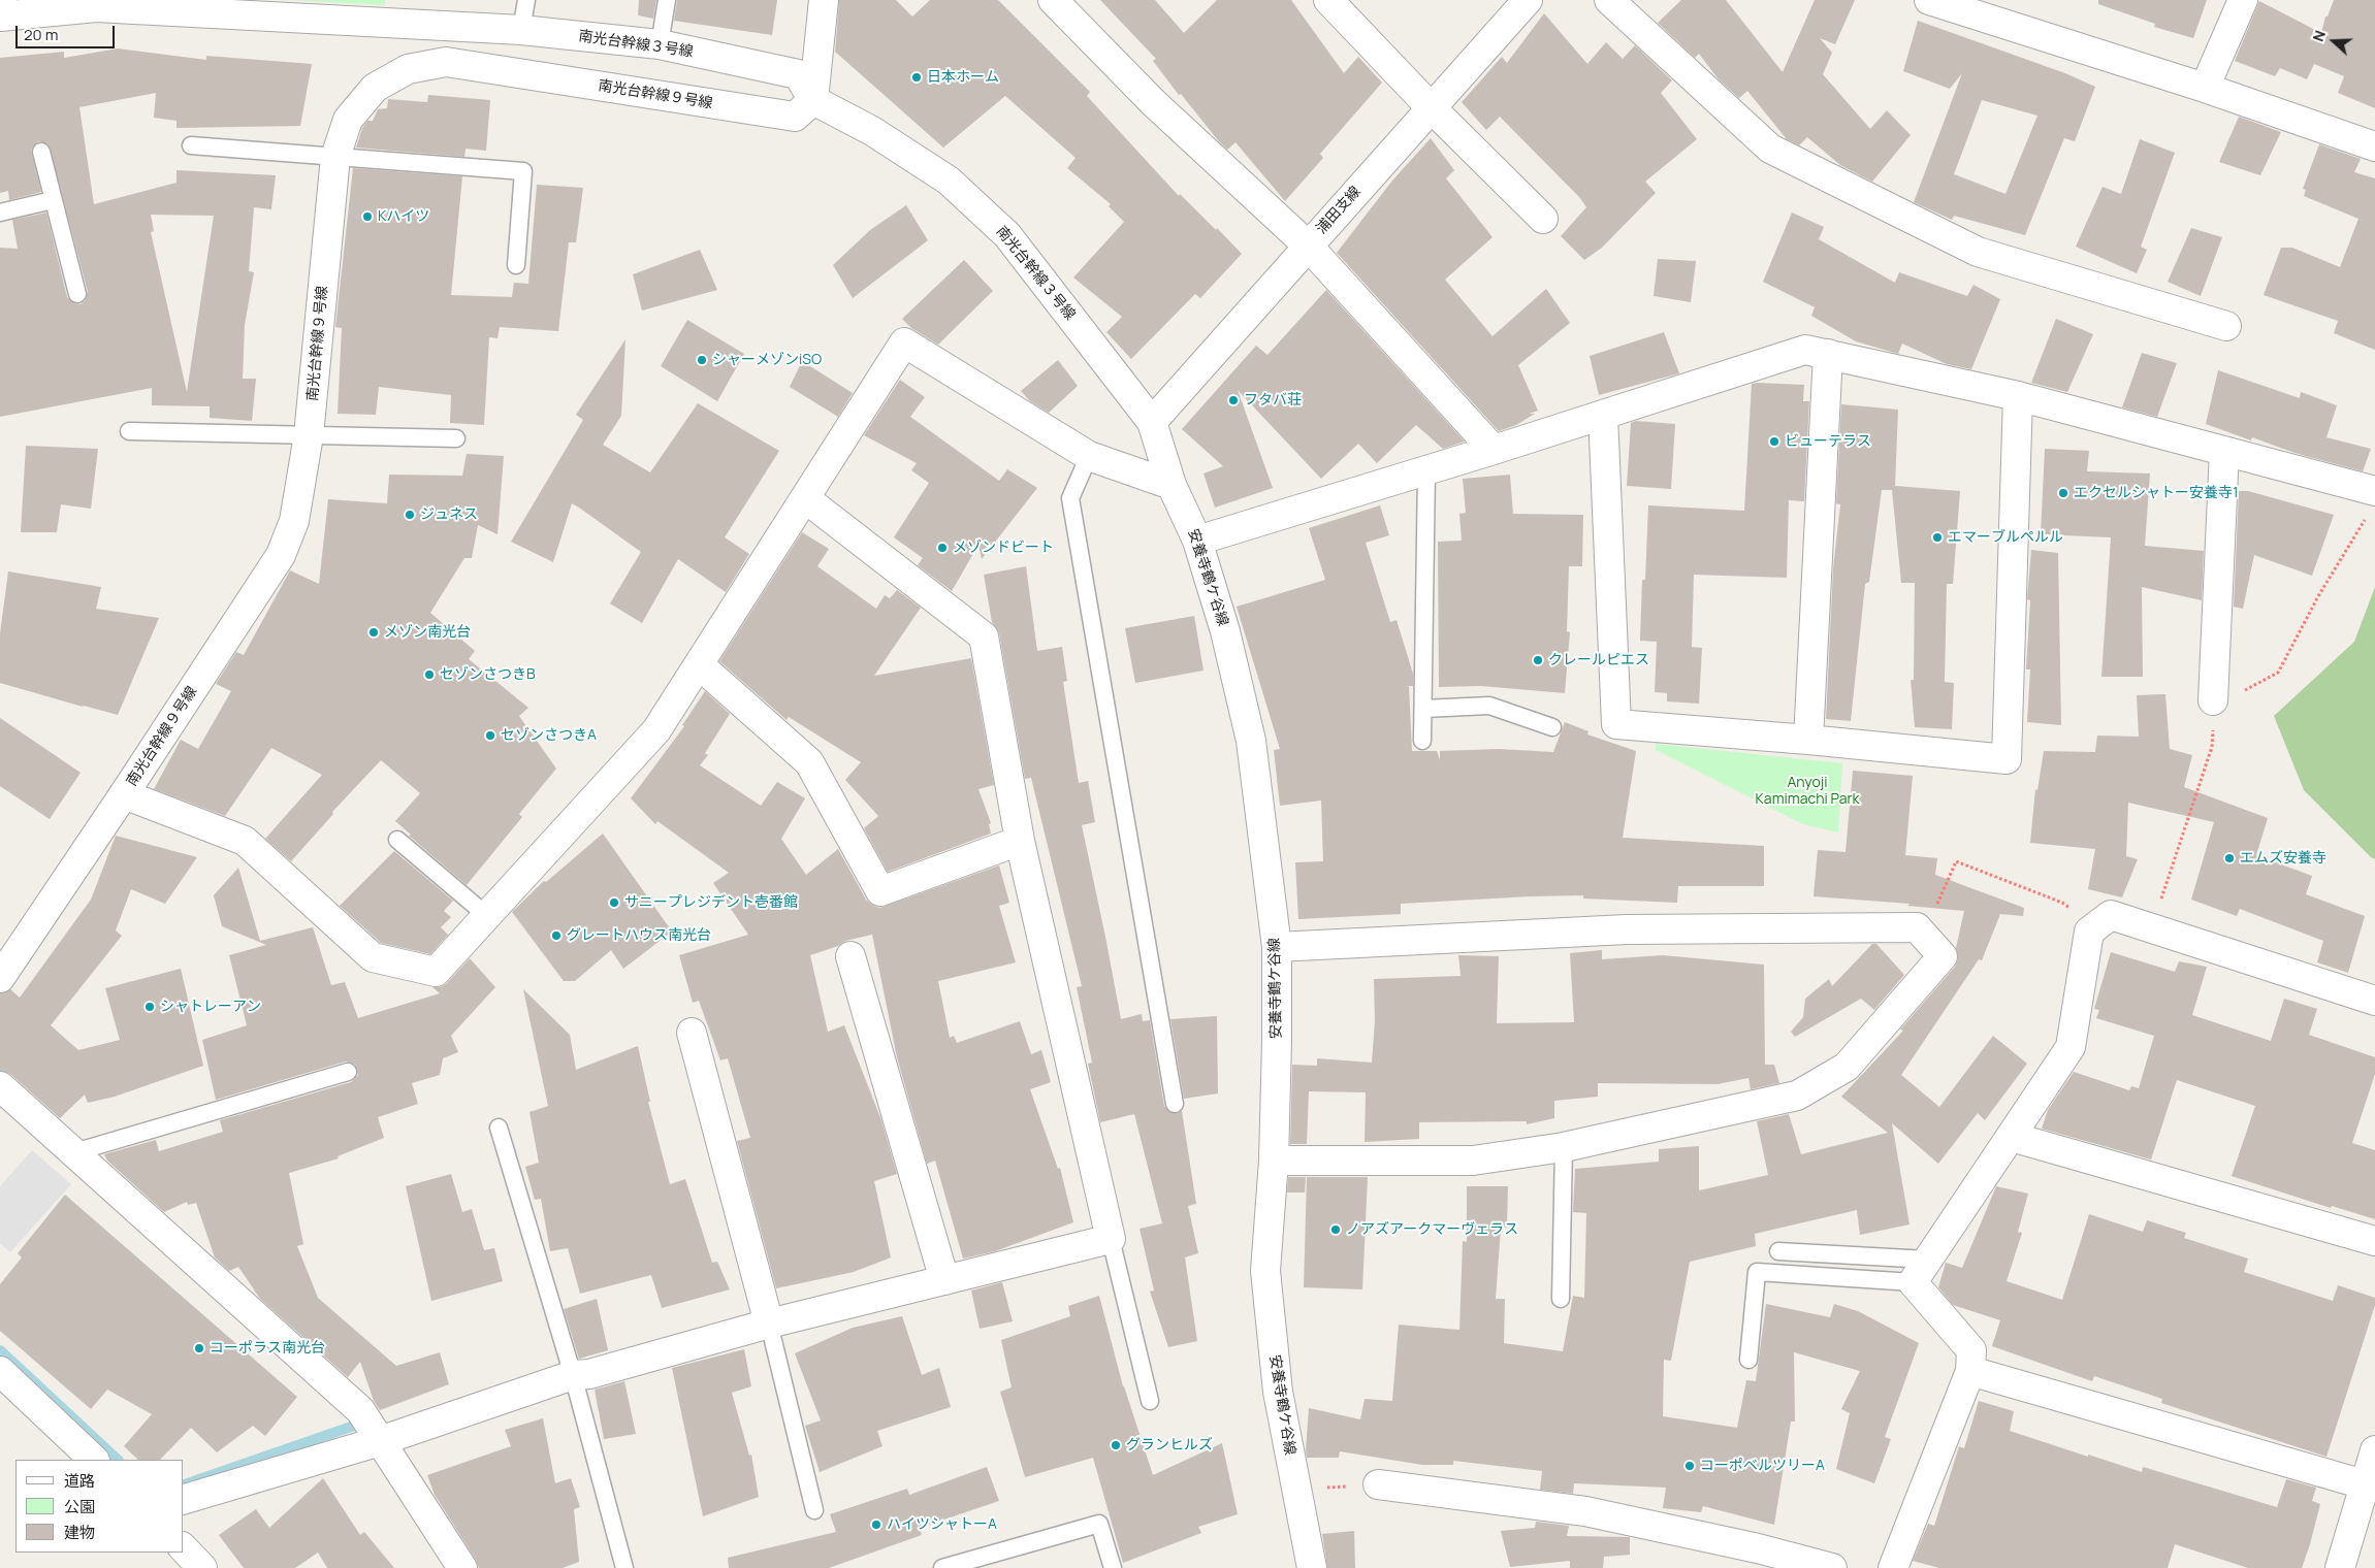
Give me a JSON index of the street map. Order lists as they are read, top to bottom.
{
  "streets": {
    "street": [
      "南光台幹線３号線",
      "南光台幹線９号線",
      "浦田支線",
      "安養寺鶴ケ谷線"
    ]
  },
  "crossings": [
    ["南光台幹線３号線", "南光台幹線９号線"],
    ["南光台幹線３号線", "浦田支線"],
    ["南光台幹線３号線", "安養寺鶴ケ谷線"],
    ["浦田支線", "安養寺鶴ケ谷線"]
  ],
  "parks": ["Anyoji Kamimachi Park"],
  "places": [
    "日本ホーム",
    "Kハイツ",
    "シャーメゾンiSO",
    "フタバ荘",
    "ビューテラス",
    "エクセルシャトー安養寺1",
    "ジュネス",
    "エマーブルペルル",
    "メゾンドビート",
    "メゾン南光台",
    "クレールピエス",
    "セゾンさつきB",
    "セゾンさつきA",
    "エムズ安養寺",
    "サニープレジデント壱番館",
    "グレートハウス南光台",
    "シャトレーアン",
    "ノアズアークマーヴェラス",
    "コーポラス南光台",
    "グランヒルズ",
    "コーポベルツリーA",
    "ハイツシャトーA"
  ],
  "legend": ["道路", "公園", "建物"],
  "scale_bar": "20 m",
  "north": "left"
}
